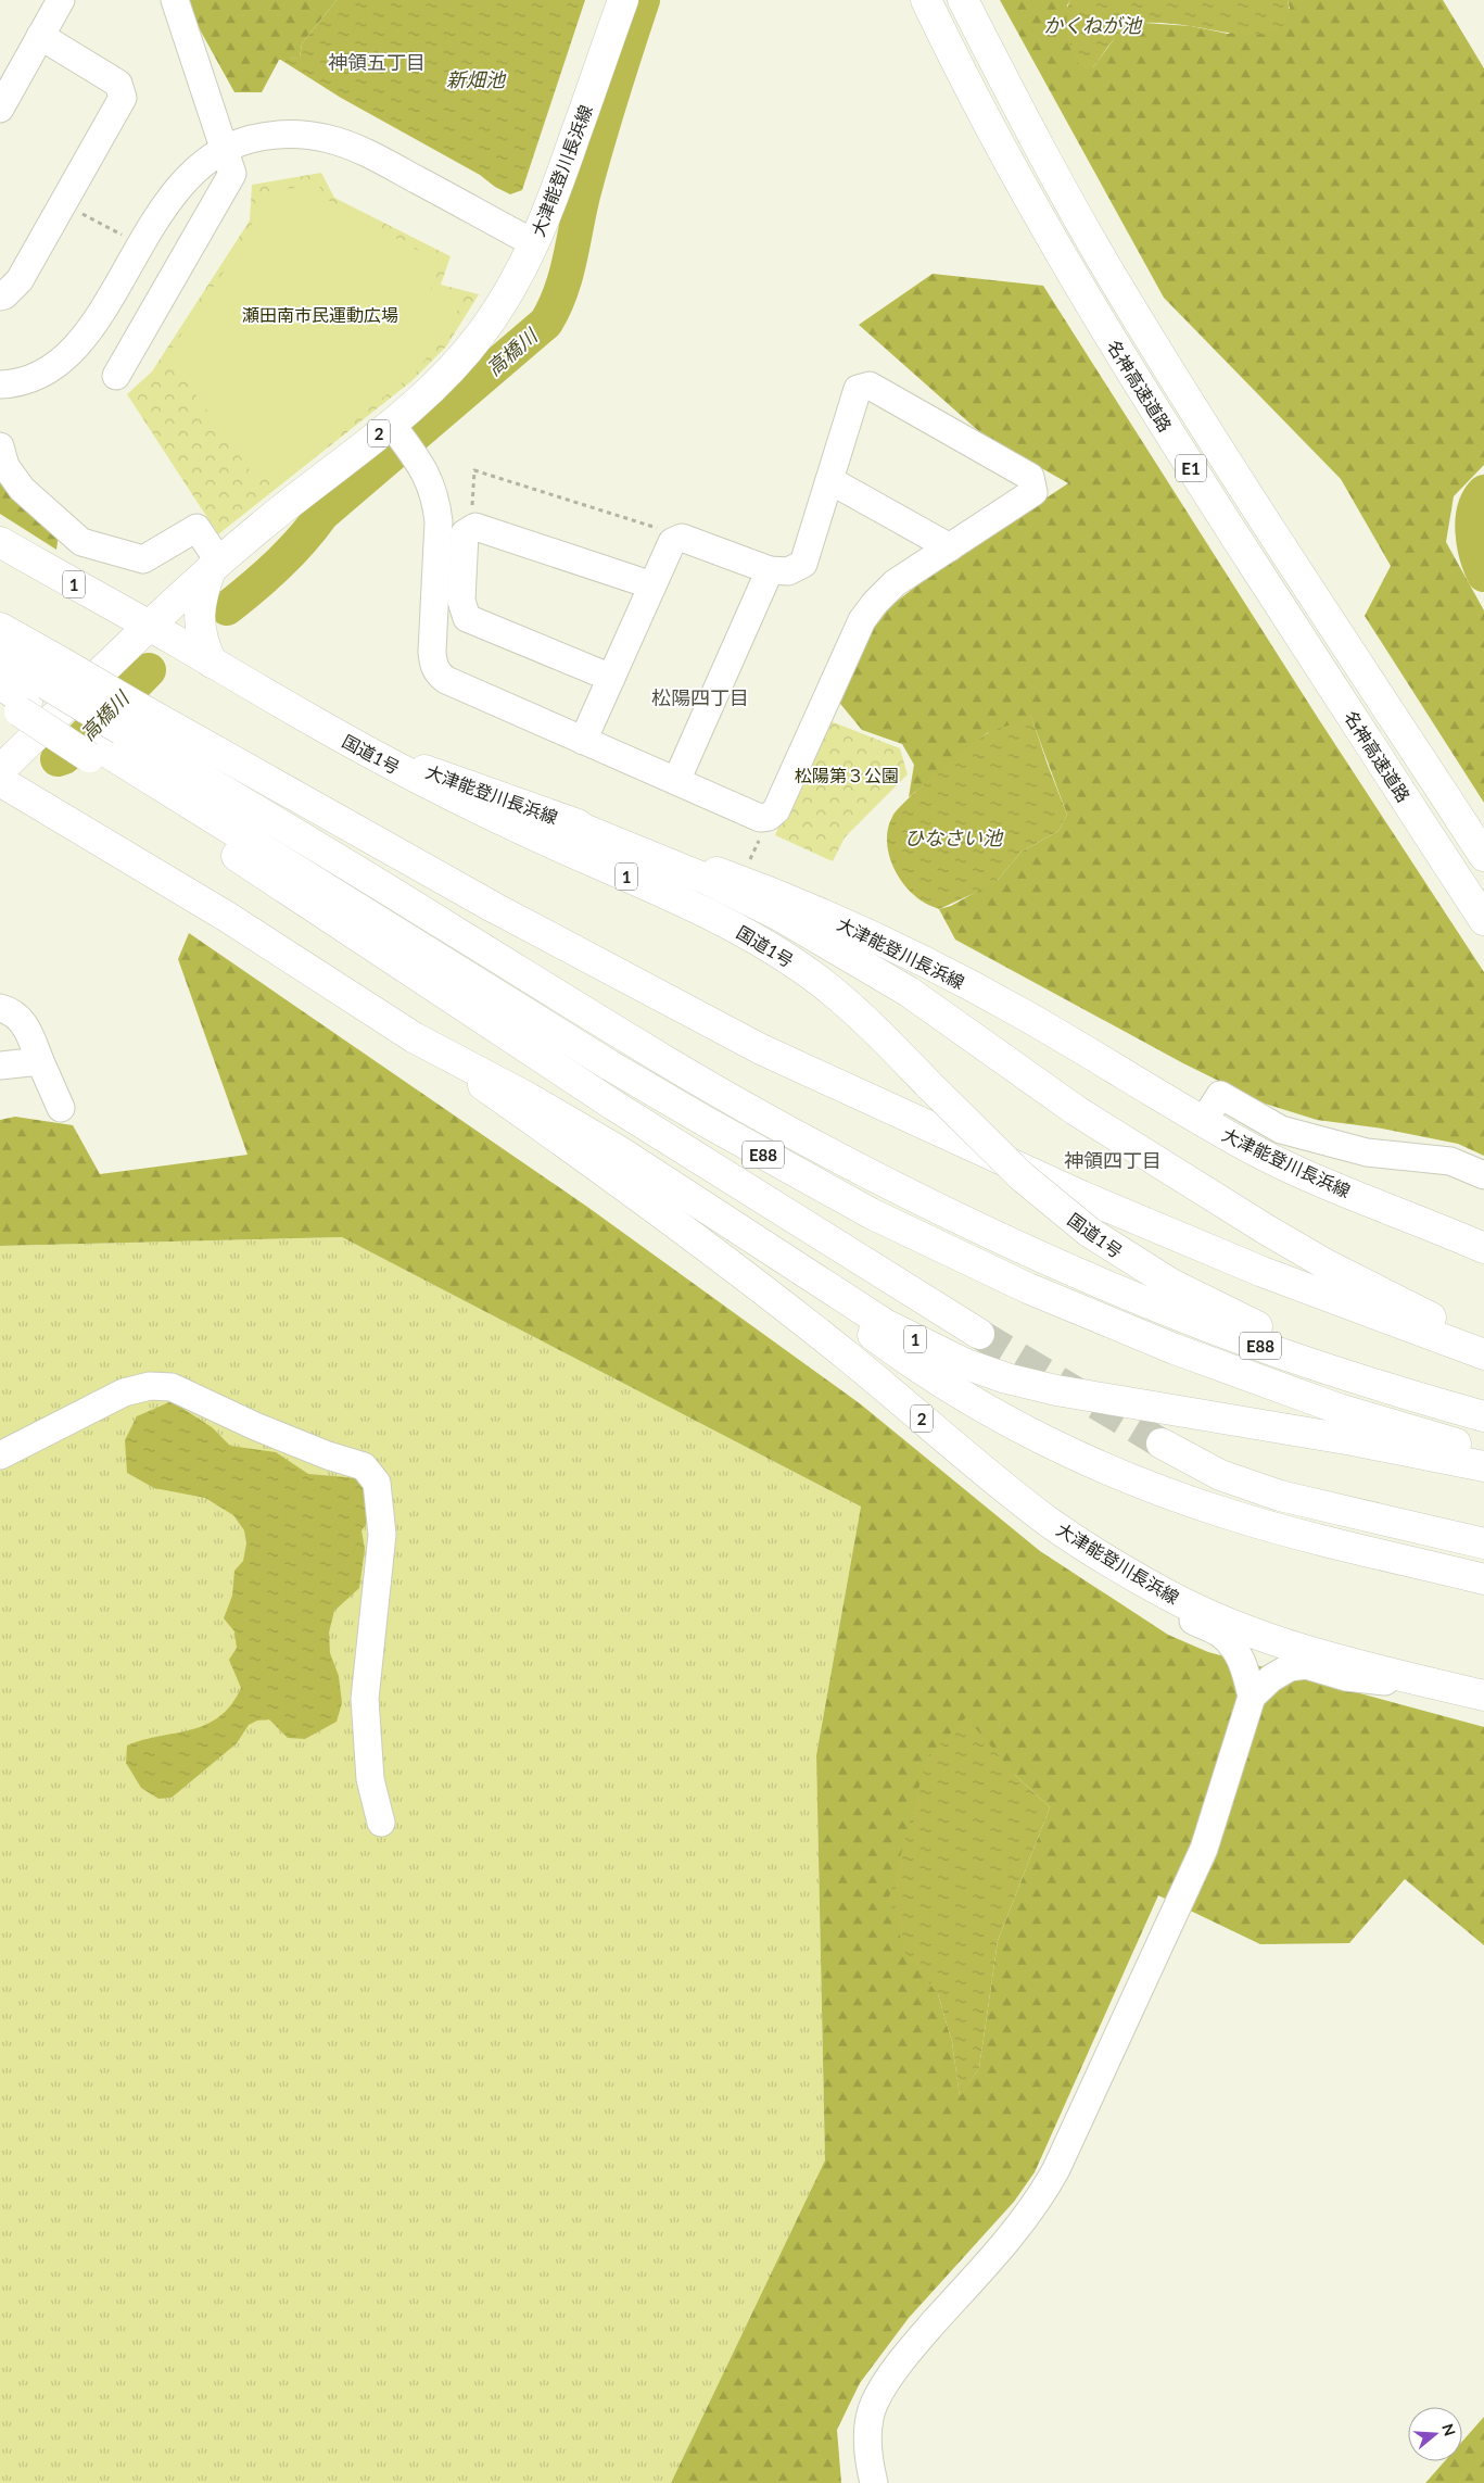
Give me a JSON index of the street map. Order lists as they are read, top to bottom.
{
  "streets": {
    "main road": [
      "大津能登川長浜線",
      "名神高速道路",
      "2",
      "E1",
      "1",
      "国道1号",
      "E88"
    ]
  },
  "crossings": [
    ["大津能登川長浜線", "1"],
    ["大津能登川長浜線", "国道1号"]
  ],
  "districts": ["神領五丁目", "松陽四丁目", "神領四丁目"],
  "water": [
    "かくねが池",
    "新畑池",
    "高橋川",
    "ひなさい池"
  ],
  "parks": ["瀬田南市民運動広場", "松陽第３公園"],
  "north": "right"
}
